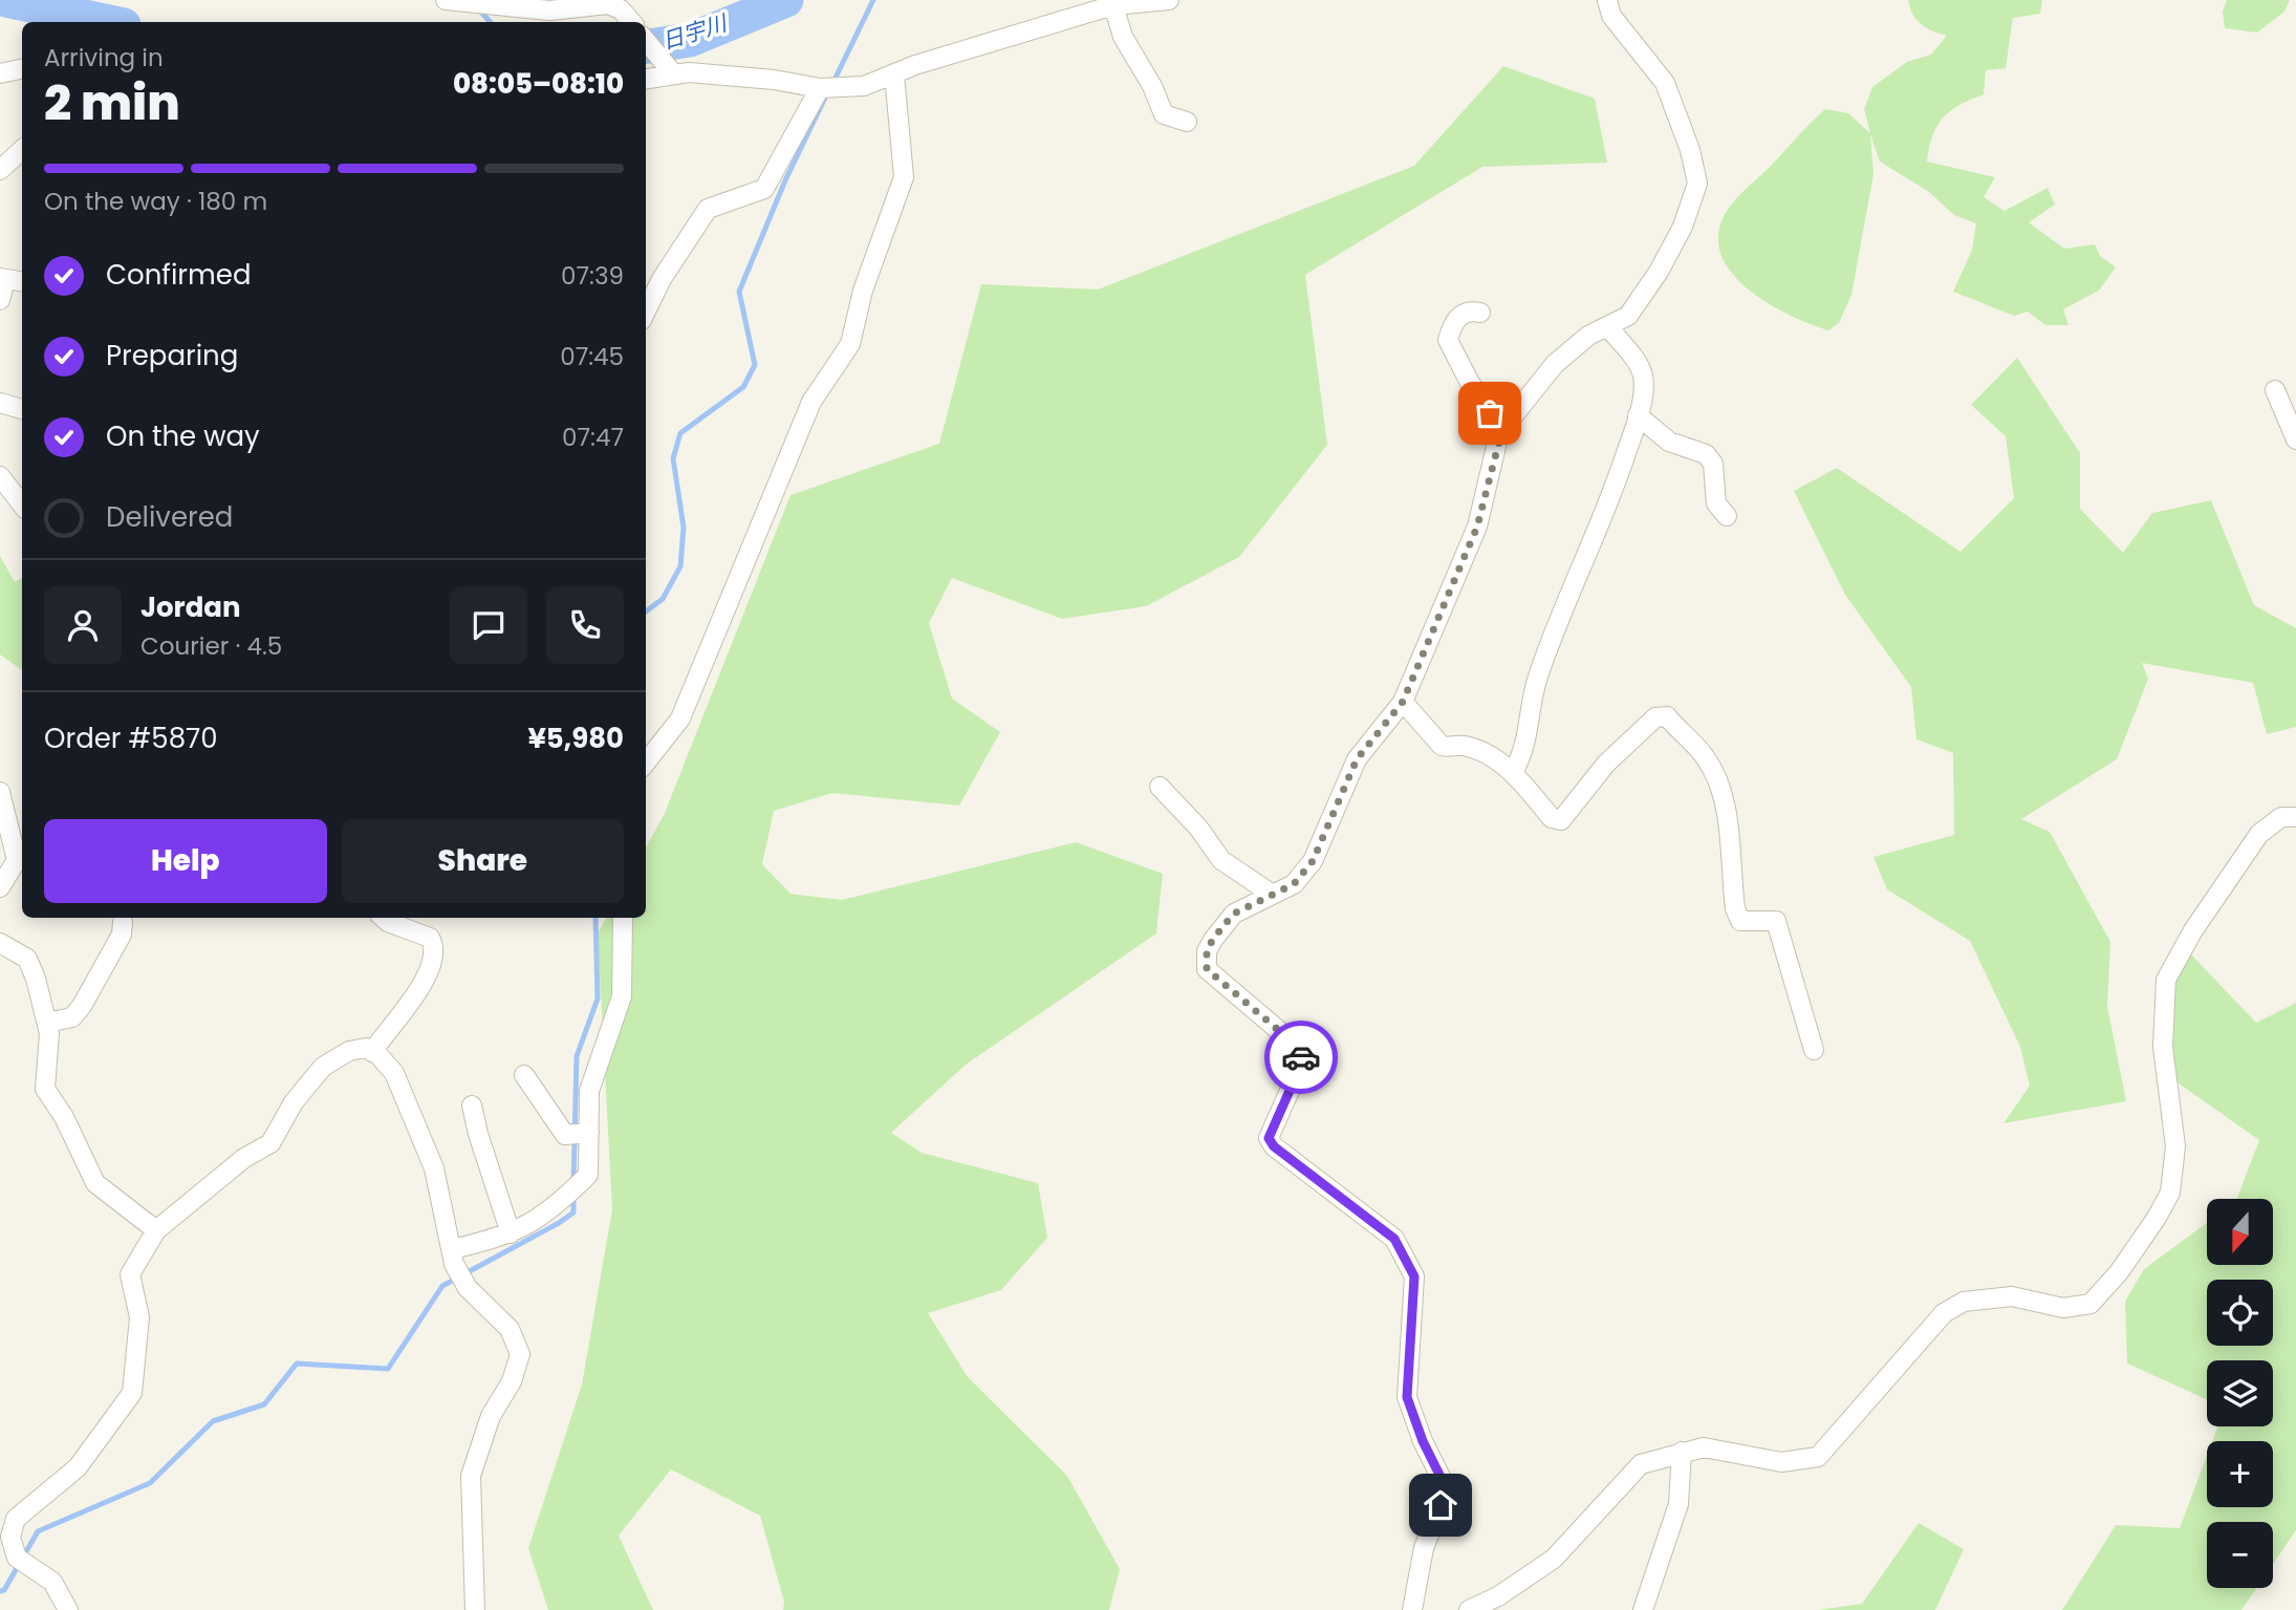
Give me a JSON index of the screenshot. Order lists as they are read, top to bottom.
{
  "water": ["日宇川"],
  "north": "bottom",
  "page": {
    "heading": ["2 min", "Arriving in", "08:05–08:10"],
    "panel": [
      "Jordan",
      "Courier · 4.5",
      "Order #5870",
      "¥5,980"
    ],
    "bar": "On the way · 180 m",
    "list": [
      ["Confirmed", "07:39"],
      ["Preparing", "07:45"],
      ["On the way", "07:47"],
      "Delivered"
    ],
    "buttons": ["Help", "Share"],
    "map_buttons": ["+", "−"]
  }
}
